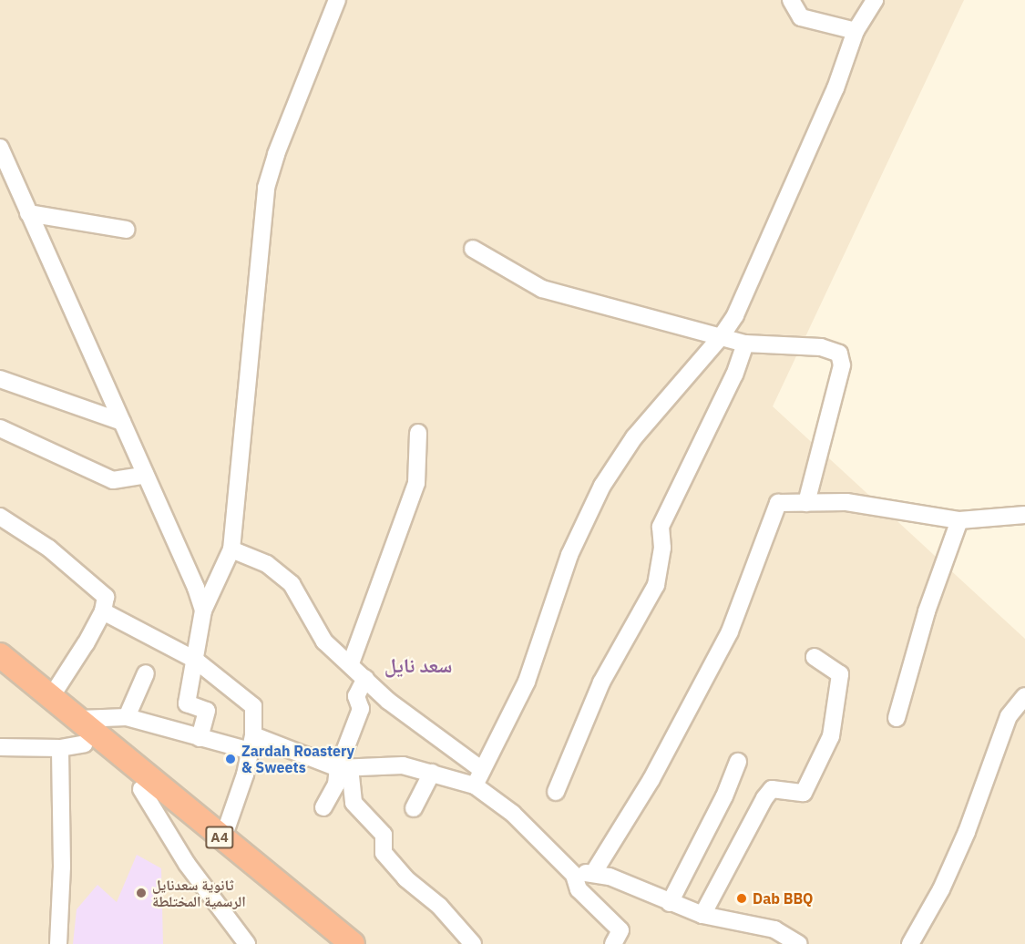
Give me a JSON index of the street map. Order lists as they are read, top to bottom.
{
  "streets": {
    "highway": ["A4"]
  },
  "districts": ["سعد نايل"],
  "places": ["Zardah Roastery & Sweets", "ثانوية سعدنايل الرسمية المختلطة", "Dab BBQ"]
}
